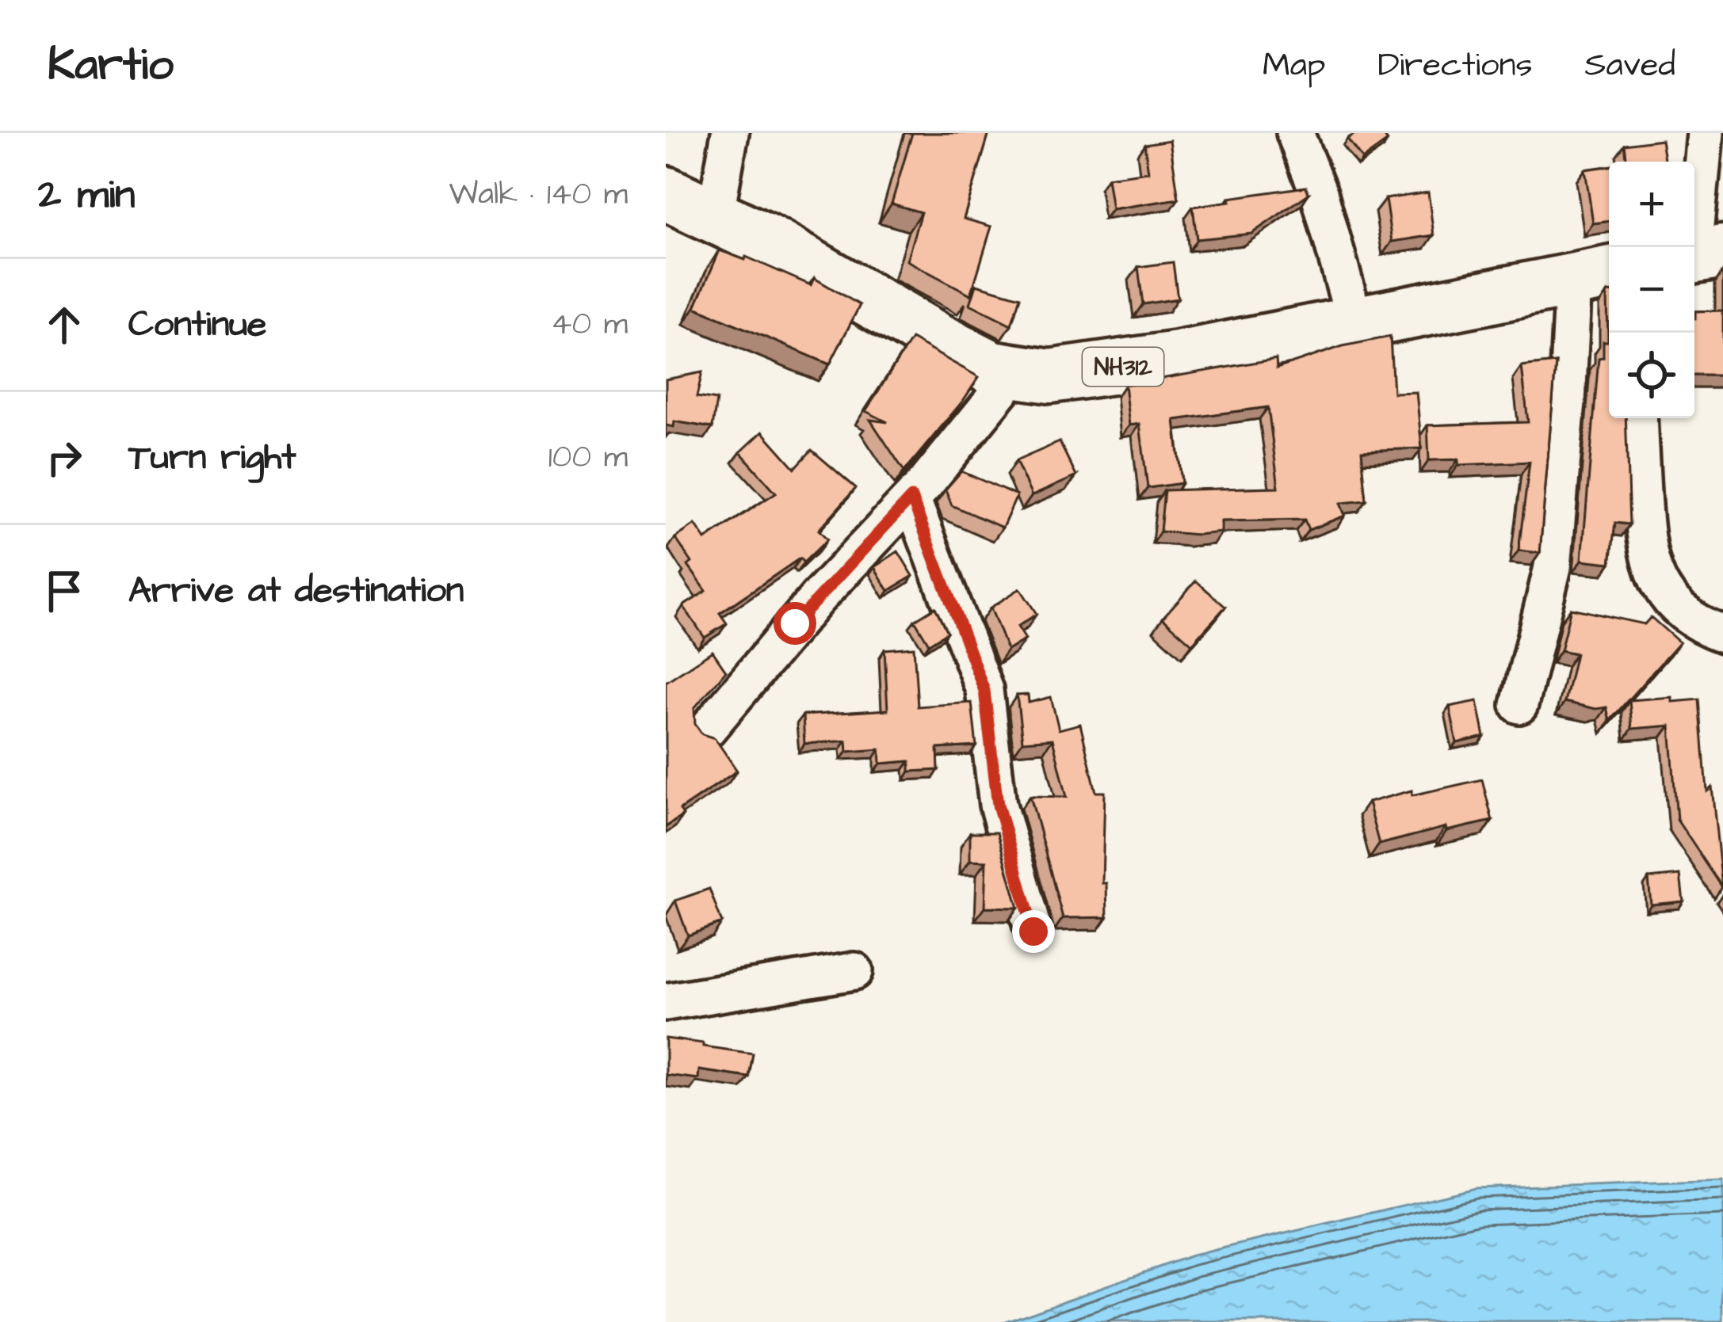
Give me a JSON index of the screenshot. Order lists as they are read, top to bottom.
{
  "streets": {
    "highway": ["NH312"]
  },
  "page": {
    "header": "Kartio",
    "nav": ["Map", "Directions", "Saved"],
    "heading": ["2 min", "Walk · 140 m"],
    "map_buttons": ["+", "−"],
    "list": [
      ["Continue", "40 m"],
      ["Turn right", "100 m"],
      "Arrive at destination"
    ]
  }
}
